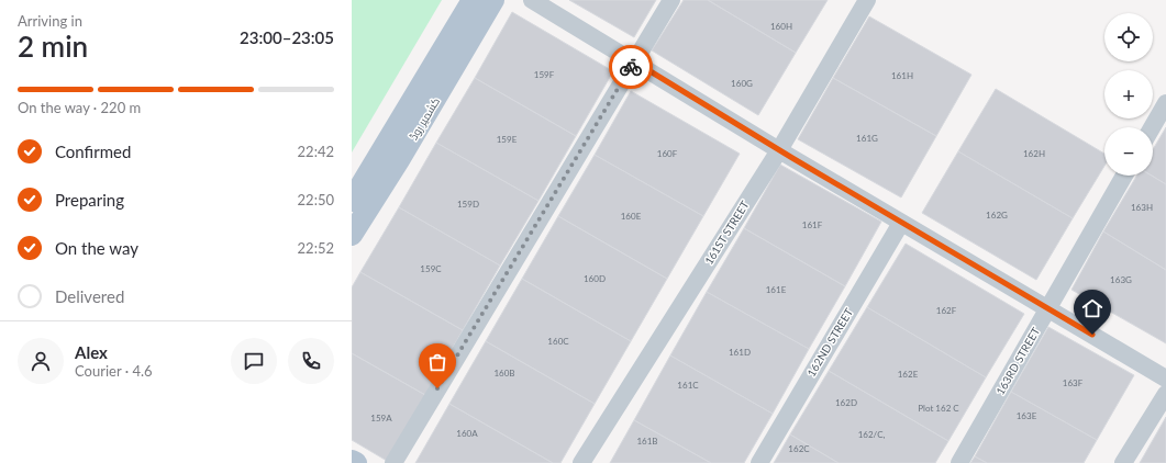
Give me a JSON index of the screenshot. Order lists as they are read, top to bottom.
{
  "streets": {
    "main road": ["کشمیر روڈ"],
    "street": ["161ST STREET", "162ND STREET", "163RD STREET"]
  },
  "house_numbers": [
    "160H",
    "159F",
    "161H",
    "160G",
    "161G",
    "159E",
    "160F",
    "162H",
    "159D",
    "163H",
    "162G",
    "160E",
    "161F",
    "159C",
    "160D",
    "163G",
    "161E",
    "162F",
    "160C",
    "161D",
    "160B",
    "162E",
    "163F",
    "161C",
    "162D",
    "Plot 162 C",
    "163E",
    "159A",
    "160A",
    "162/C,",
    "161B",
    "162C"
  ],
  "page": {
    "heading": ["2 min", "Arriving in", "23:00–23:05"],
    "panel": ["Alex", "Courier · 4.6"],
    "map_buttons": ["+", "−"],
    "bar": "On the way · 220 m",
    "list": [
      ["Confirmed", "22:42"],
      ["Preparing", "22:50"],
      ["On the way", "22:52"],
      "Delivered"
    ]
  }
}
